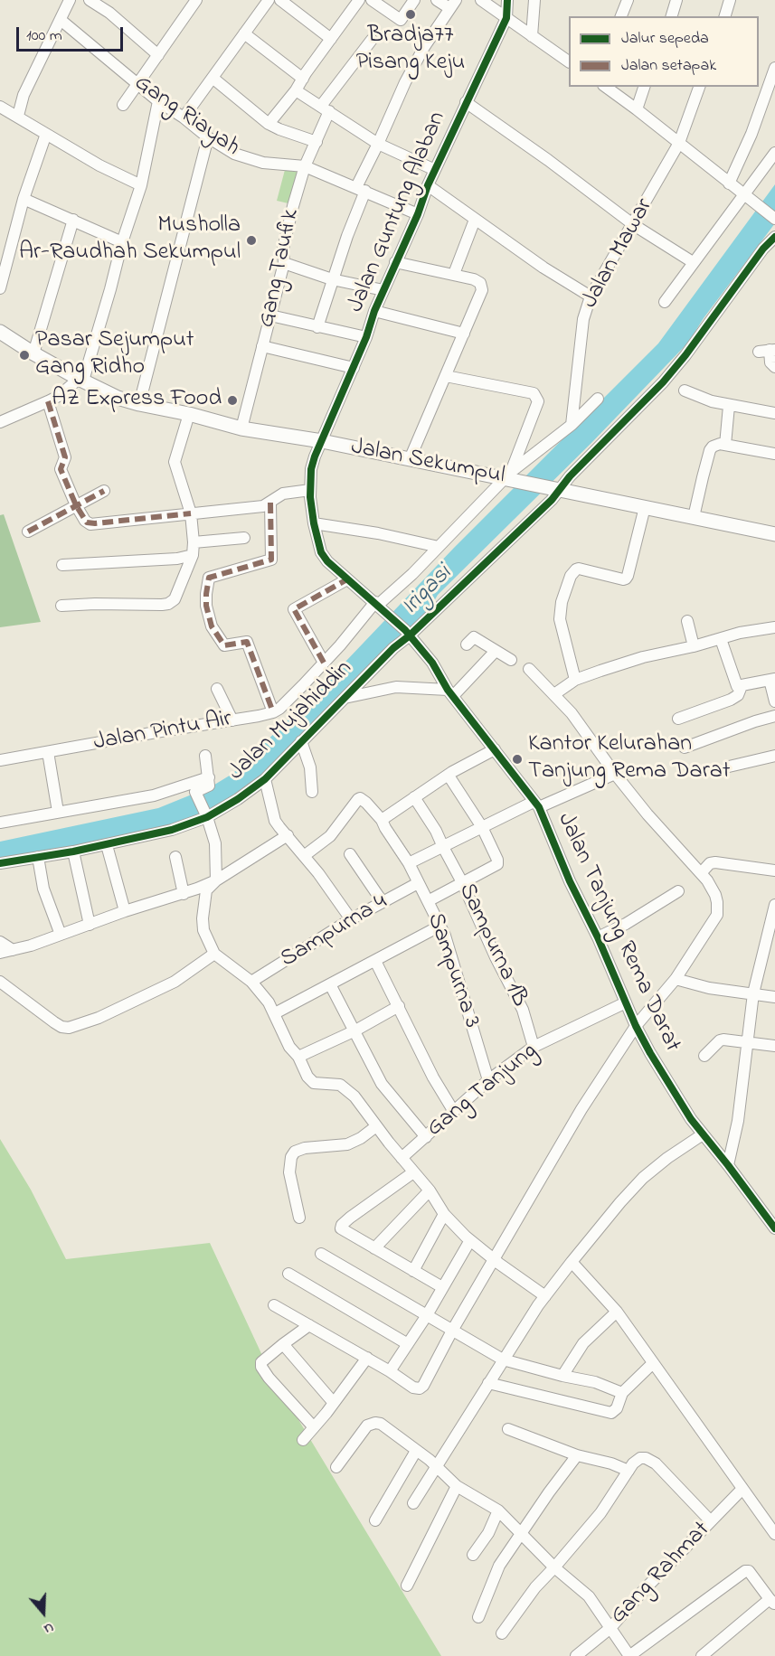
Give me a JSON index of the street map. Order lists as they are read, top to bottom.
{
  "streets": {
    "main road": ["Jalan Sekumpul"],
    "street": [
      "Gang Riayah",
      "Jalan Guntung Alaban",
      "Jalan Mawar",
      "Gang Taufik",
      "Jalan Mujahiddin",
      "Jalan Pintu Air",
      "Sampurna 4",
      "Jalan Tanjung Rema Darat",
      "Sampurna 1B",
      "Sampurna 3",
      "Gang Tanjung",
      "Gang Rahmat"
    ]
  },
  "crossings": [
    ["Gang Riayah", "Jalan Guntung Alaban"],
    ["Gang Riayah", "Gang Taufik"],
    ["Jalan Guntung Alaban", "Jalan Sekumpul"],
    ["Jalan Guntung Alaban", "Jalan Tanjung Rema Darat"],
    ["Gang Taufik", "Jalan Sekumpul"],
    ["Jalan Sekumpul", "Jalan Mujahiddin"],
    ["Jalan Sekumpul", "Jalan Pintu Air"],
    ["Jalan Sekumpul", "Jalan Tanjung Rema Darat"],
    ["Jalan Mujahiddin", "Jalan Tanjung Rema Darat"],
    ["Jalan Pintu Air", "Jalan Tanjung Rema Darat"],
    ["Sampurna 4", "Sampurna 3"],
    ["Jalan Tanjung Rema Darat", "Gang Tanjung"],
    ["Sampurna 1B", "Gang Tanjung"],
    ["Sampurna 3", "Gang Tanjung"]
  ],
  "water": ["Irigasi"],
  "places": [
    "Bradja77 Pisang Keju",
    "Musholla Ar-Raudhah Sekumpul",
    "Pasar Sejumput Gang Ridho",
    "AZ Express Food",
    "Kantor Kelurahan Tanjung Rema Darat"
  ],
  "legend": ["Jalur sepeda", "Jalan setapak"],
  "scale_bar": "100 m",
  "north": "bottom"
}
